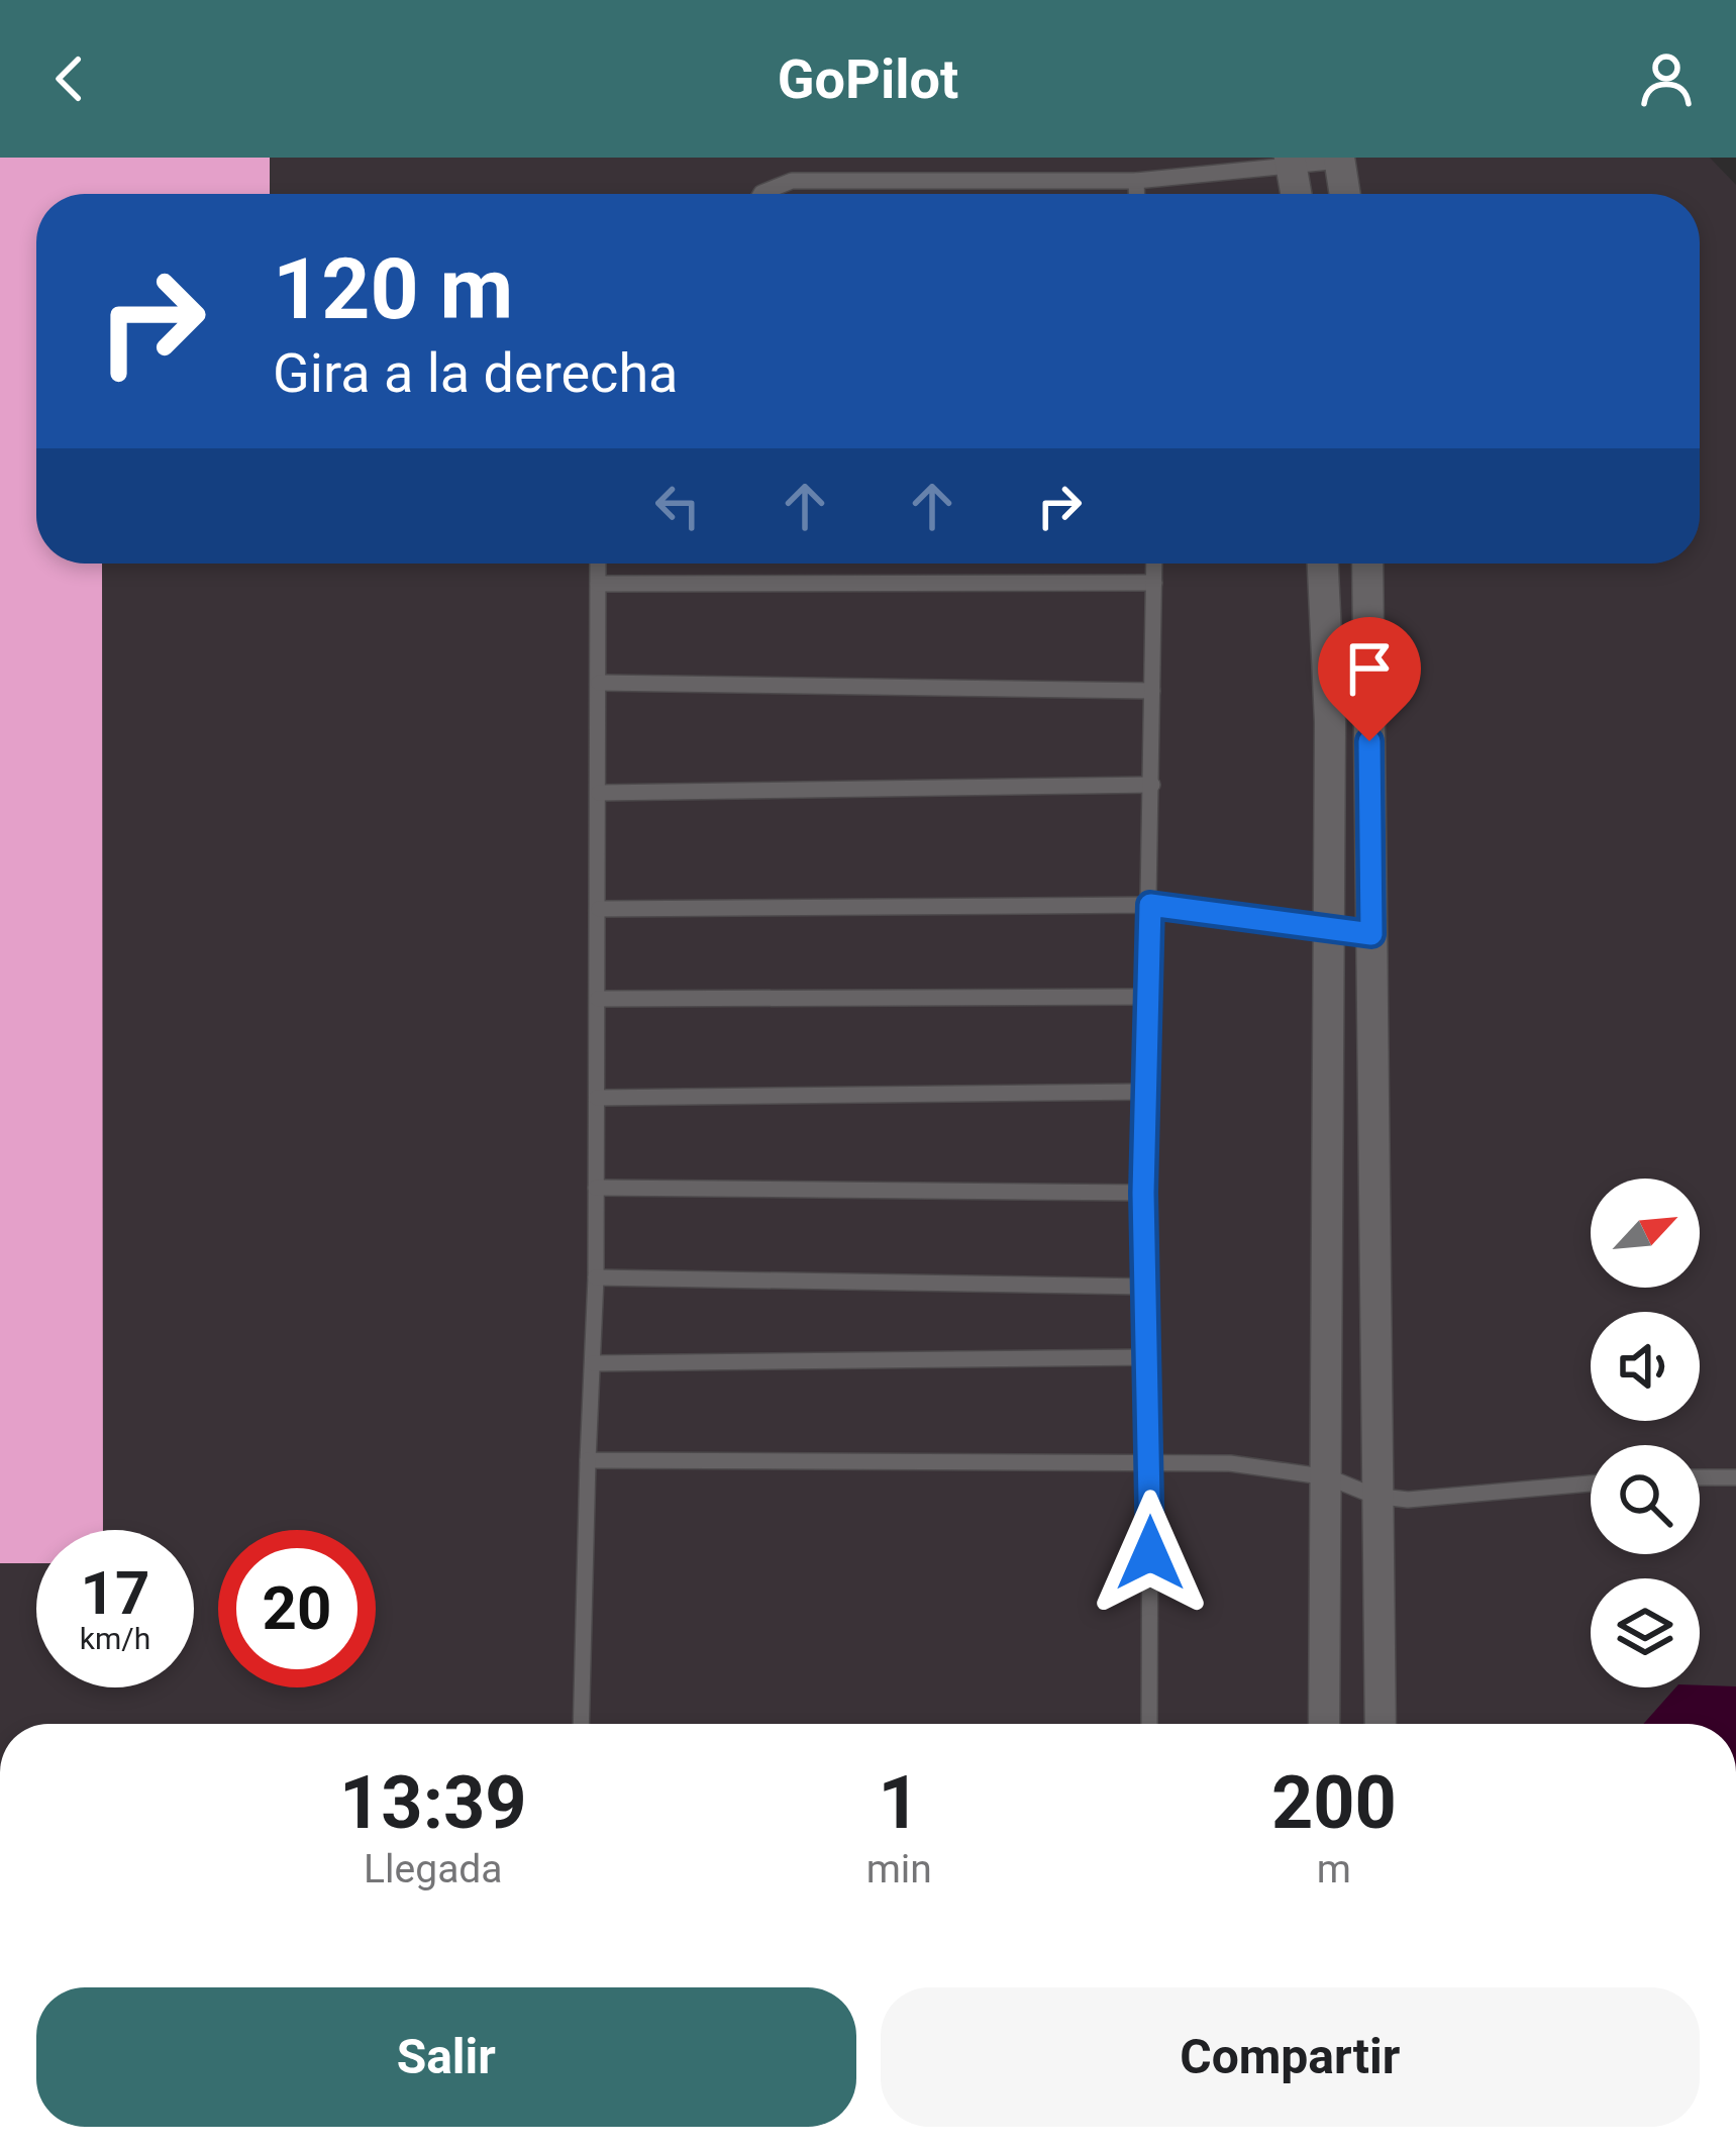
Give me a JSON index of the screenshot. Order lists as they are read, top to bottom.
{
  "north": "top right",
  "page": {
    "header": "GoPilot",
    "turn": ["120 m", "Gira a la derecha"],
    "speed": "17 km/h",
    "limit": "20",
    "eta": [
      "13:39",
      "Llegada",
      "1",
      "min",
      "200",
      "m"
    ],
    "buttons": ["Salir", "Compartir"]
  }
}
